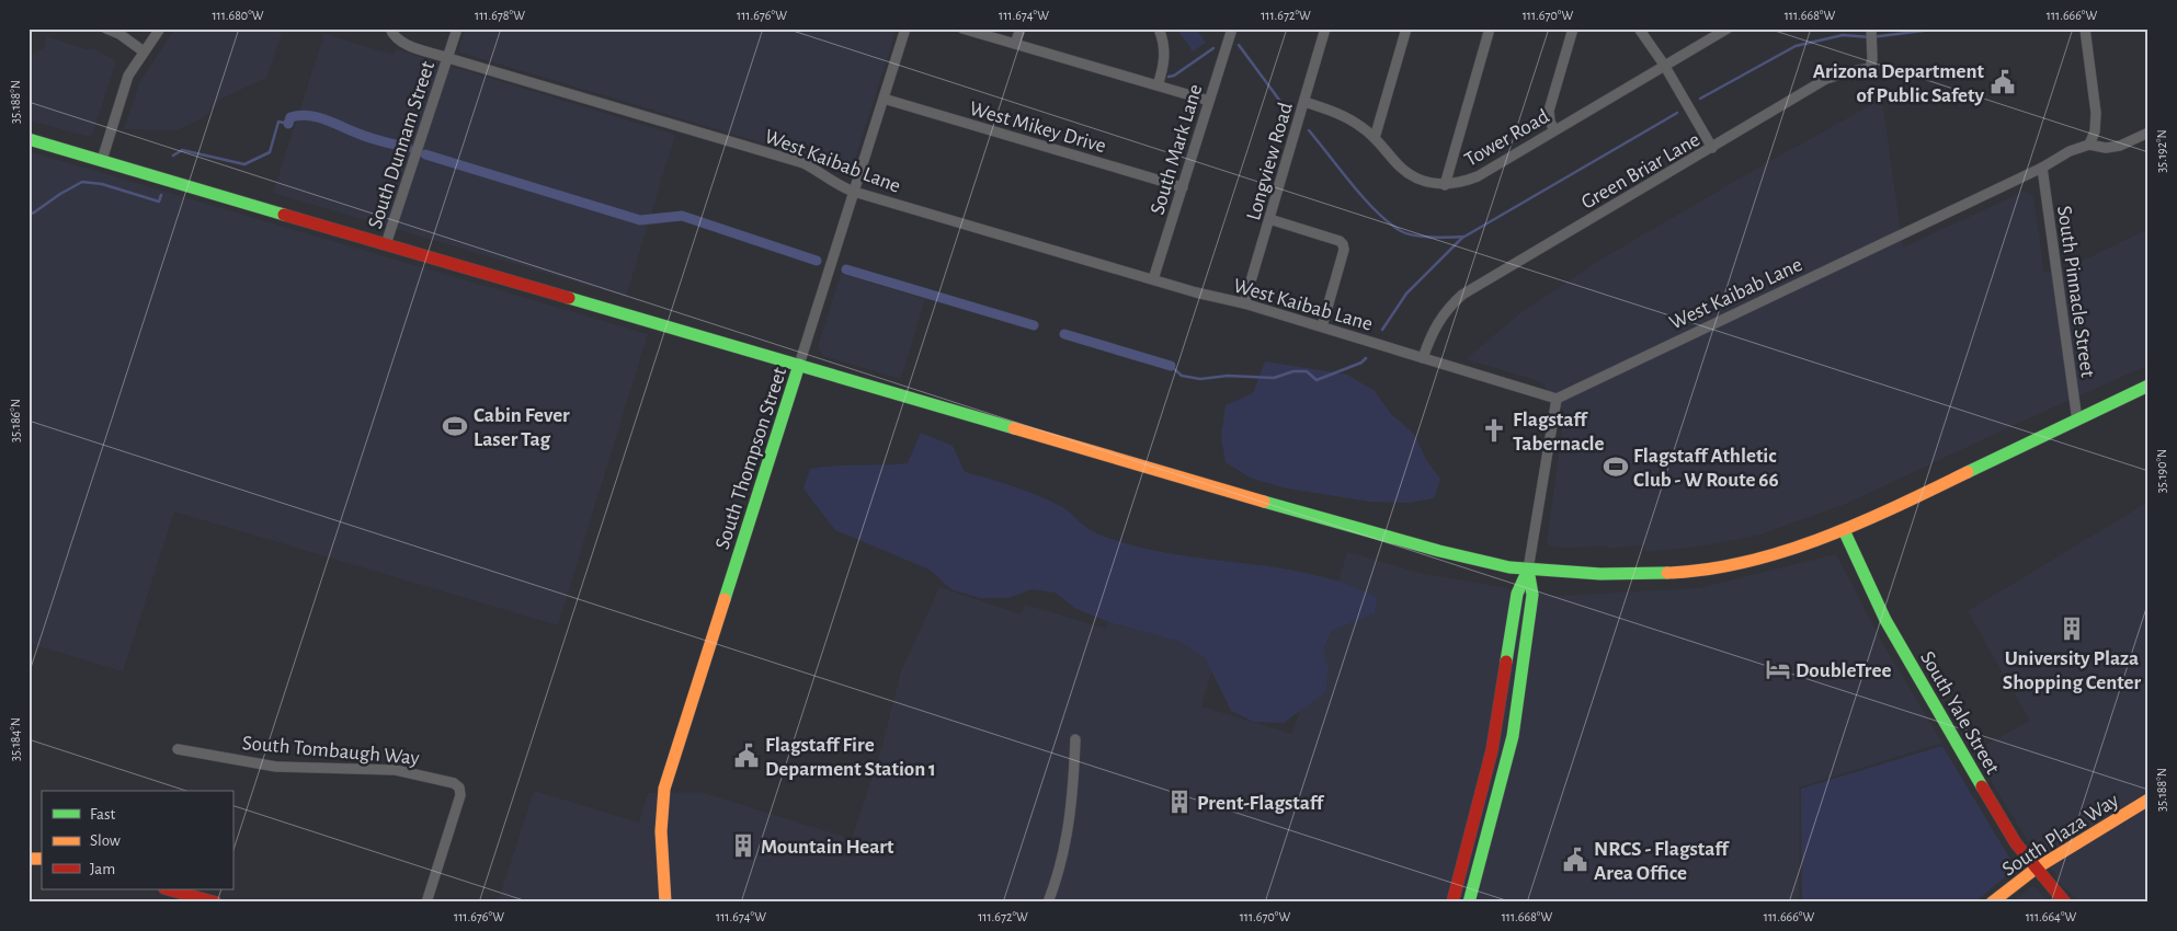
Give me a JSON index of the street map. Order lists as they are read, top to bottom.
{
  "streets": {
    "main road": ["South Thompson Street", "South Yale Street", "South Plaza Way"],
    "street": [
      "West Mikey Drive",
      "Tower Road",
      "South Dunnam Street",
      "South Mark Lane",
      "West Kaibab Lane",
      "Longview Road",
      "Green Briar Lane",
      "South Pinnacle Street",
      "South Tombaugh Way"
    ]
  },
  "crossings": [
    ["West Mikey Drive", "South Mark Lane"],
    ["West Mikey Drive", "South Thompson Street"],
    ["Tower Road", "Longview Road"],
    ["South Dunnam Street", "West Kaibab Lane"],
    ["South Mark Lane", "West Kaibab Lane"],
    ["West Kaibab Lane", "Longview Road"],
    ["West Kaibab Lane", "Green Briar Lane"],
    ["West Kaibab Lane", "South Pinnacle Street"],
    ["West Kaibab Lane", "South Thompson Street"],
    ["South Yale Street", "South Plaza Way"]
  ],
  "places": {
    "public building": ["Arizona Department of Public Safety", "Flagstaff Fire Deparment Station 1", "NRCS - Flagstaff Area Office"],
    "sports": ["Cabin Fever Laser Tag", "Flagstaff Athletic Club - W Route 66"],
    "church": ["Flagstaff Tabernacle"],
    "building": ["University Plaza Shopping Center", "Prent-Flagstaff", "Mountain Heart"],
    "hotel": ["DoubleTree"]
  },
  "legend": ["Fast", "Slow", "Jam"],
  "coordinates": [
    "111.680°W",
    "111.678°W",
    "111.676°W",
    "111.674°W",
    "111.672°W",
    "111.670°W",
    "111.668°W",
    "111.666°W",
    "35.188°N",
    "35.192°N",
    "35.186°N",
    "35.190°N",
    "35.184°N",
    "111.664°W"
  ]
}
